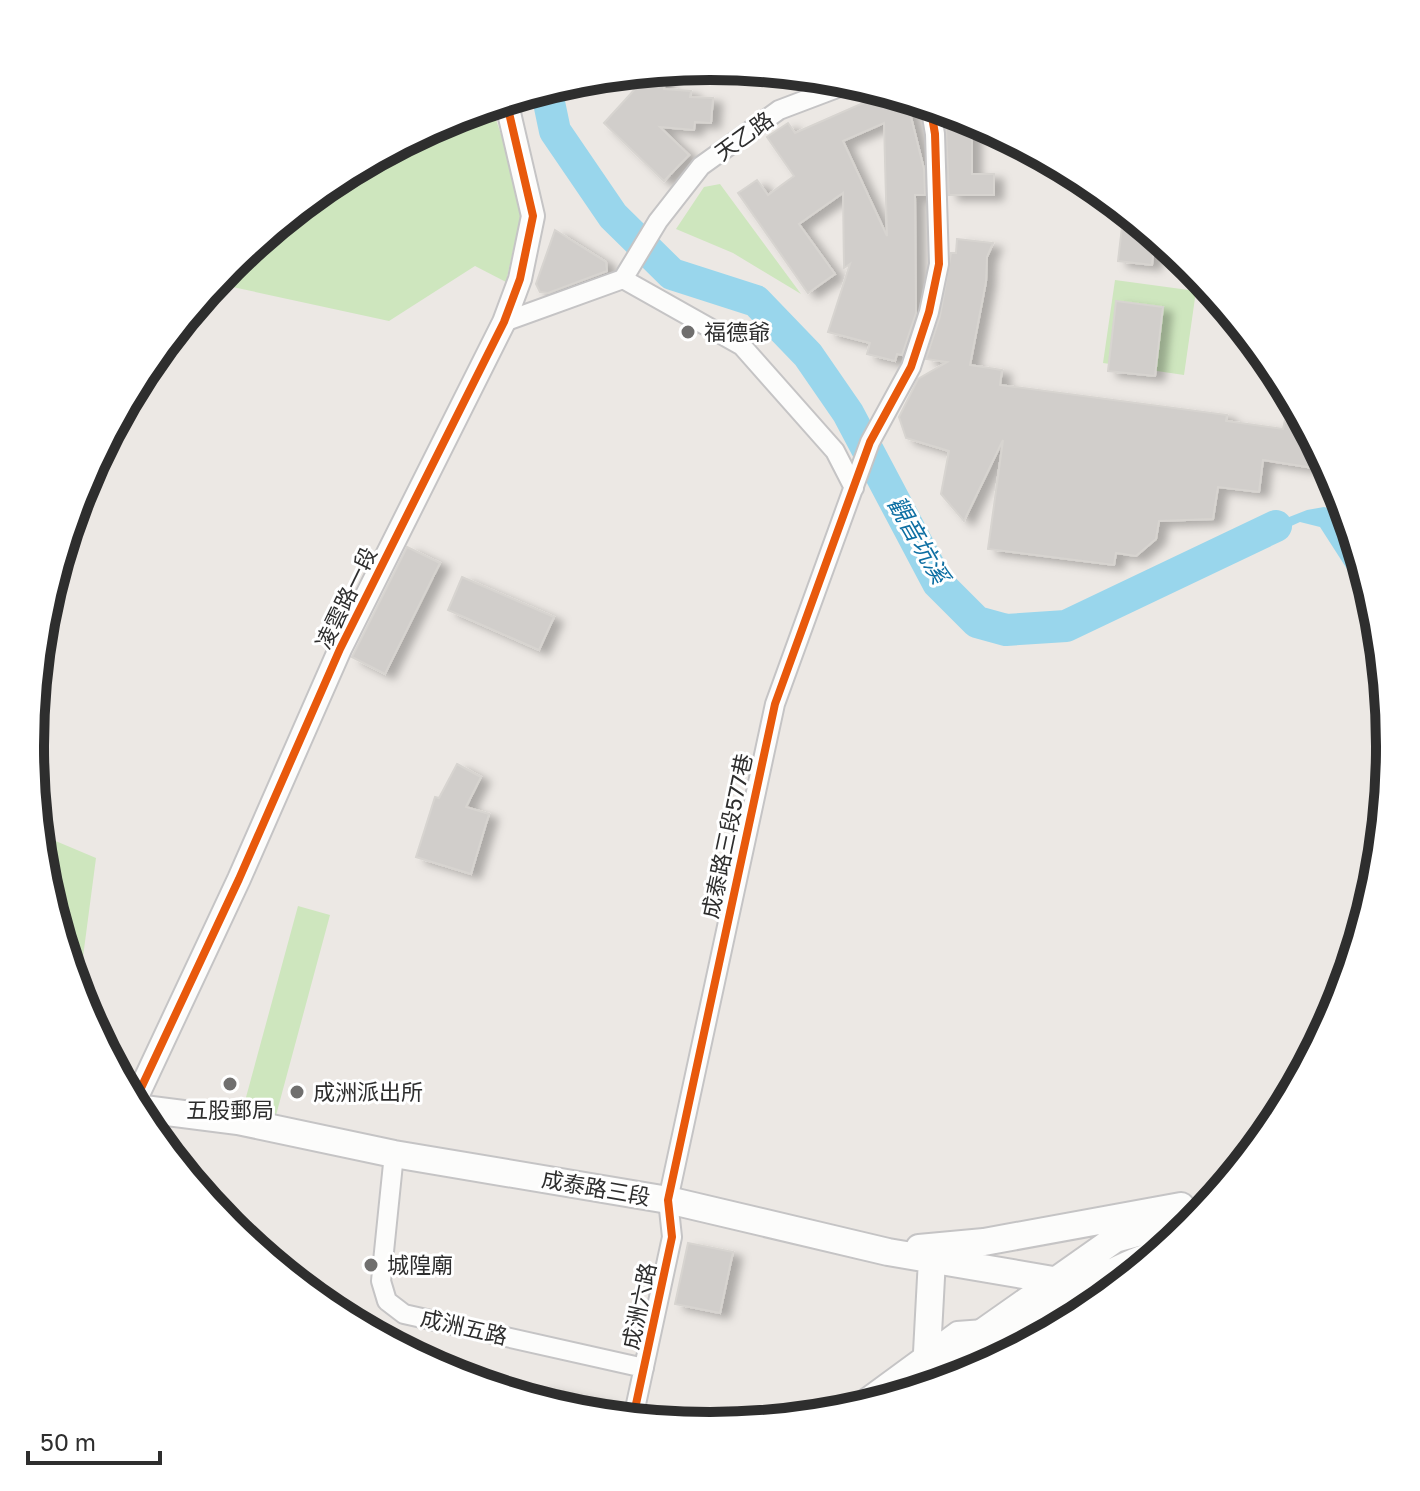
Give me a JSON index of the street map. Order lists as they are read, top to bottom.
{
  "streets": {
    "main road": ["成泰路三段"],
    "street": [
      "天乙路",
      "凌雲路一段",
      "成泰路三段577巷",
      "成洲六路",
      "成洲五路"
    ]
  },
  "crossings": [
    ["成泰路三段577巷", "成泰路三段"],
    ["成泰路三段577巷", "成洲六路"],
    ["成泰路三段", "成洲六路"],
    ["成泰路三段", "成洲五路"],
    ["成洲六路", "成洲五路"]
  ],
  "water": ["觀音坑溪"],
  "places": [
    "福德爺",
    "五股郵局",
    "成洲派出所",
    "城隍廟"
  ],
  "scale_bar": "50 m"
}
